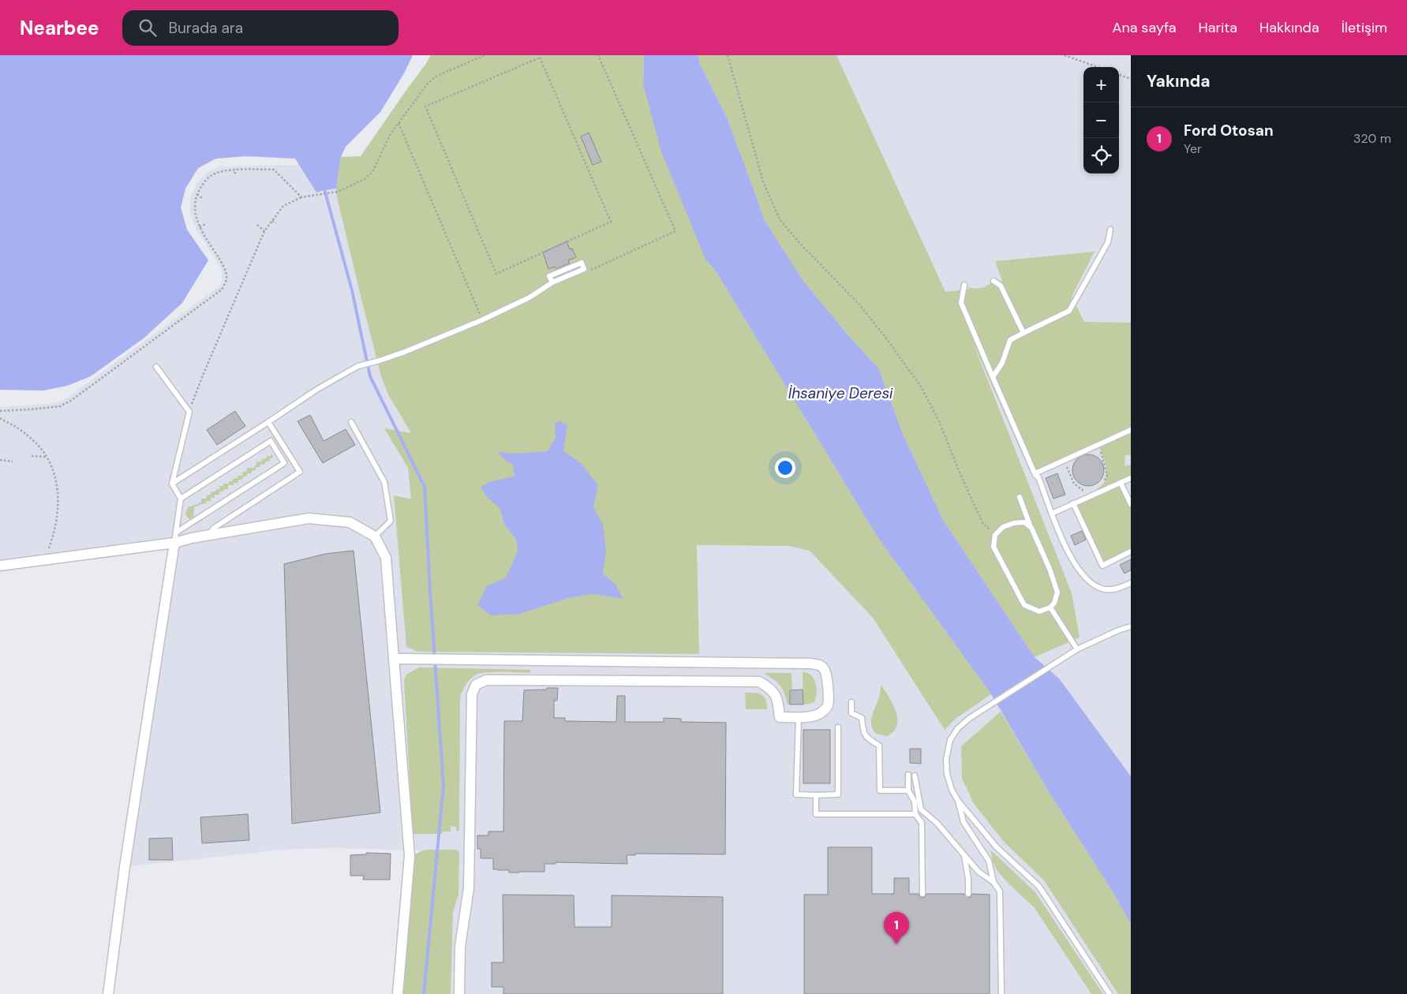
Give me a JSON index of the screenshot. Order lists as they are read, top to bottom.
{
  "water": ["İhsaniye Deresi"],
  "page": {
    "header": "Nearbee",
    "search": "Burada ara",
    "nav": [
      "Ana sayfa",
      "Harita",
      "Hakkında",
      "İletişim"
    ],
    "heading": "Yakında",
    "map_buttons": ["+", "−"],
    "list": [
      {
        "mark": "1",
        "name": "Ford Otosan",
        "note": "Yer",
        "value": "320 m"
      }
    ],
    "pins": "1"
  }
}
